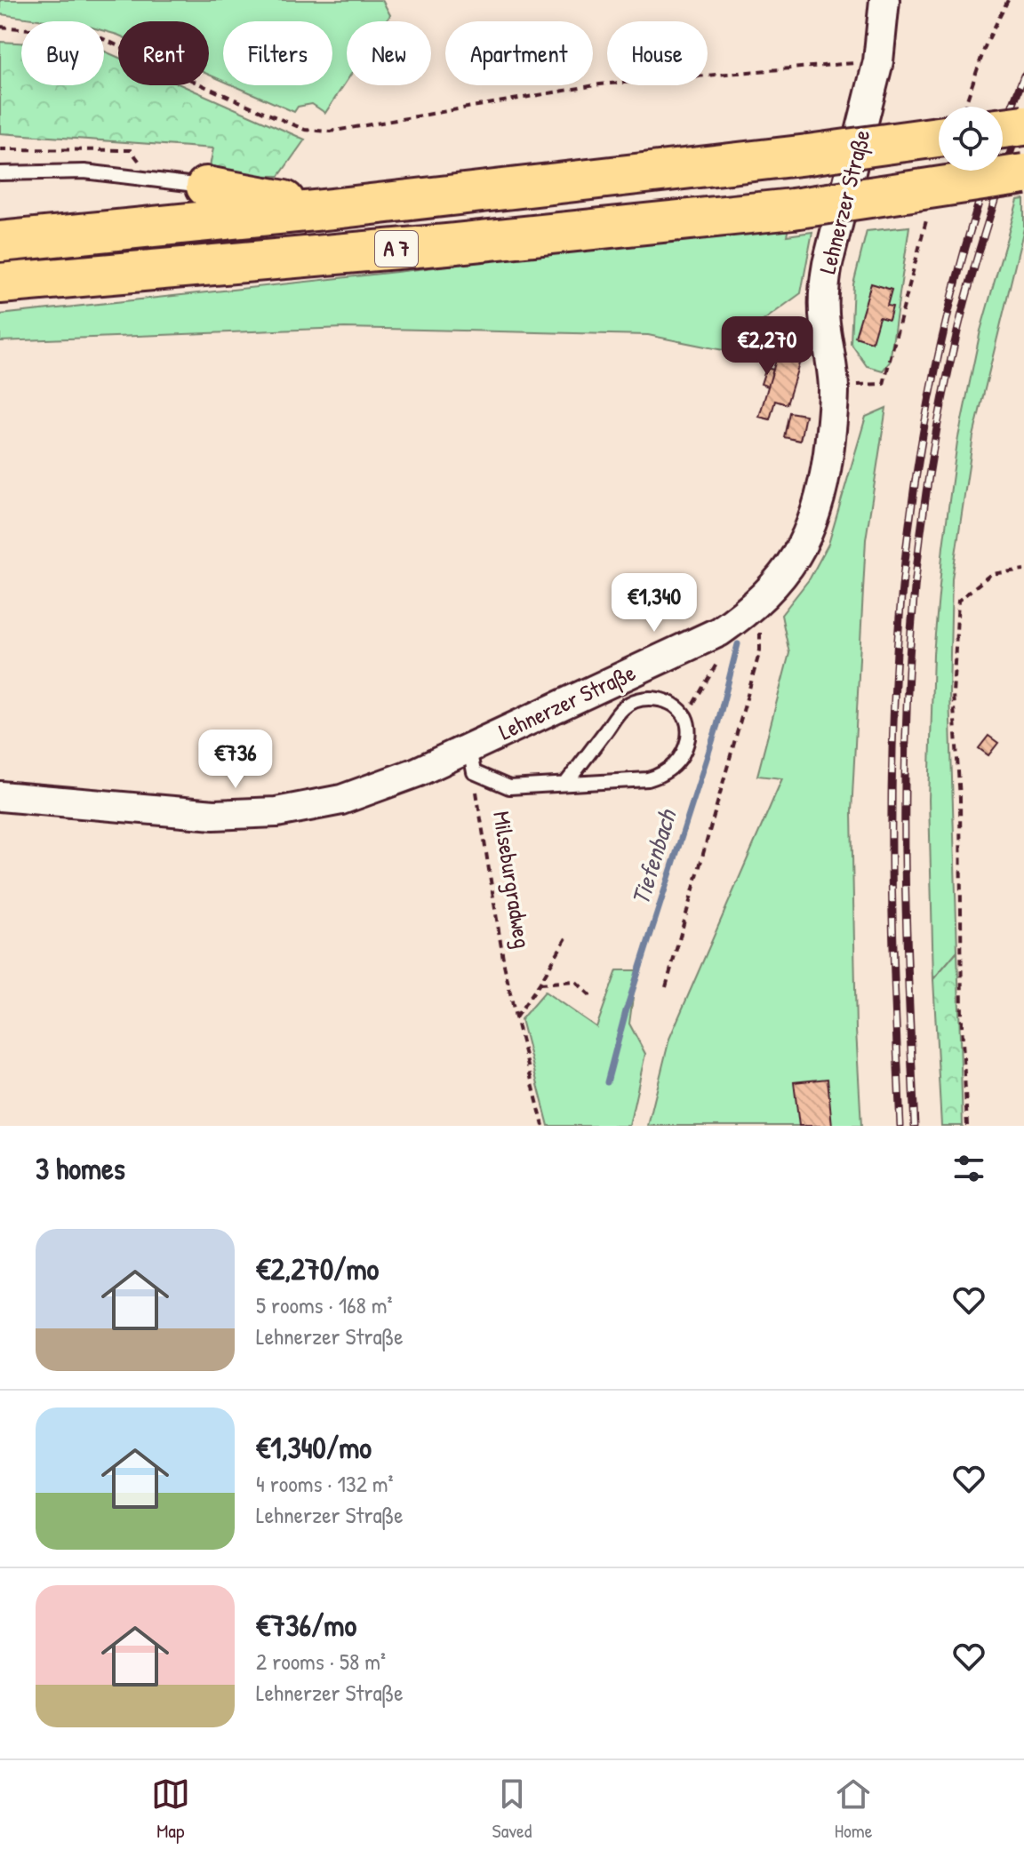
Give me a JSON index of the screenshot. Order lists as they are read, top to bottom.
{
  "streets": {
    "highway": ["A 7"],
    "street": ["Lehnerzer Straße"],
    "path": ["Milseburgradweg"]
  },
  "crossings": [
    ["Lehnerzer Straße", "Milseburgradweg"]
  ],
  "water": ["Tiefenbach"],
  "page": {
    "chip": [
      "Buy",
      "Rent",
      "Filters",
      "New",
      "Apartment",
      "House"
    ],
    "price": ["€2,270", "€1,340", "€736"],
    "heading": "3 homes",
    "list": [
      {
        "name": "€2,270/mo",
        "note": "5 rooms · 168 m² · Lehnerzer Straße"
      },
      {
        "name": "€1,340/mo",
        "note": "4 rooms · 132 m² · Lehnerzer Straße"
      },
      {
        "name": "€736/mo",
        "note": "2 rooms · 58 m² · Lehnerzer Straße"
      }
    ],
    "tabs": ["Map", "Saved", "Home"]
  }
}
